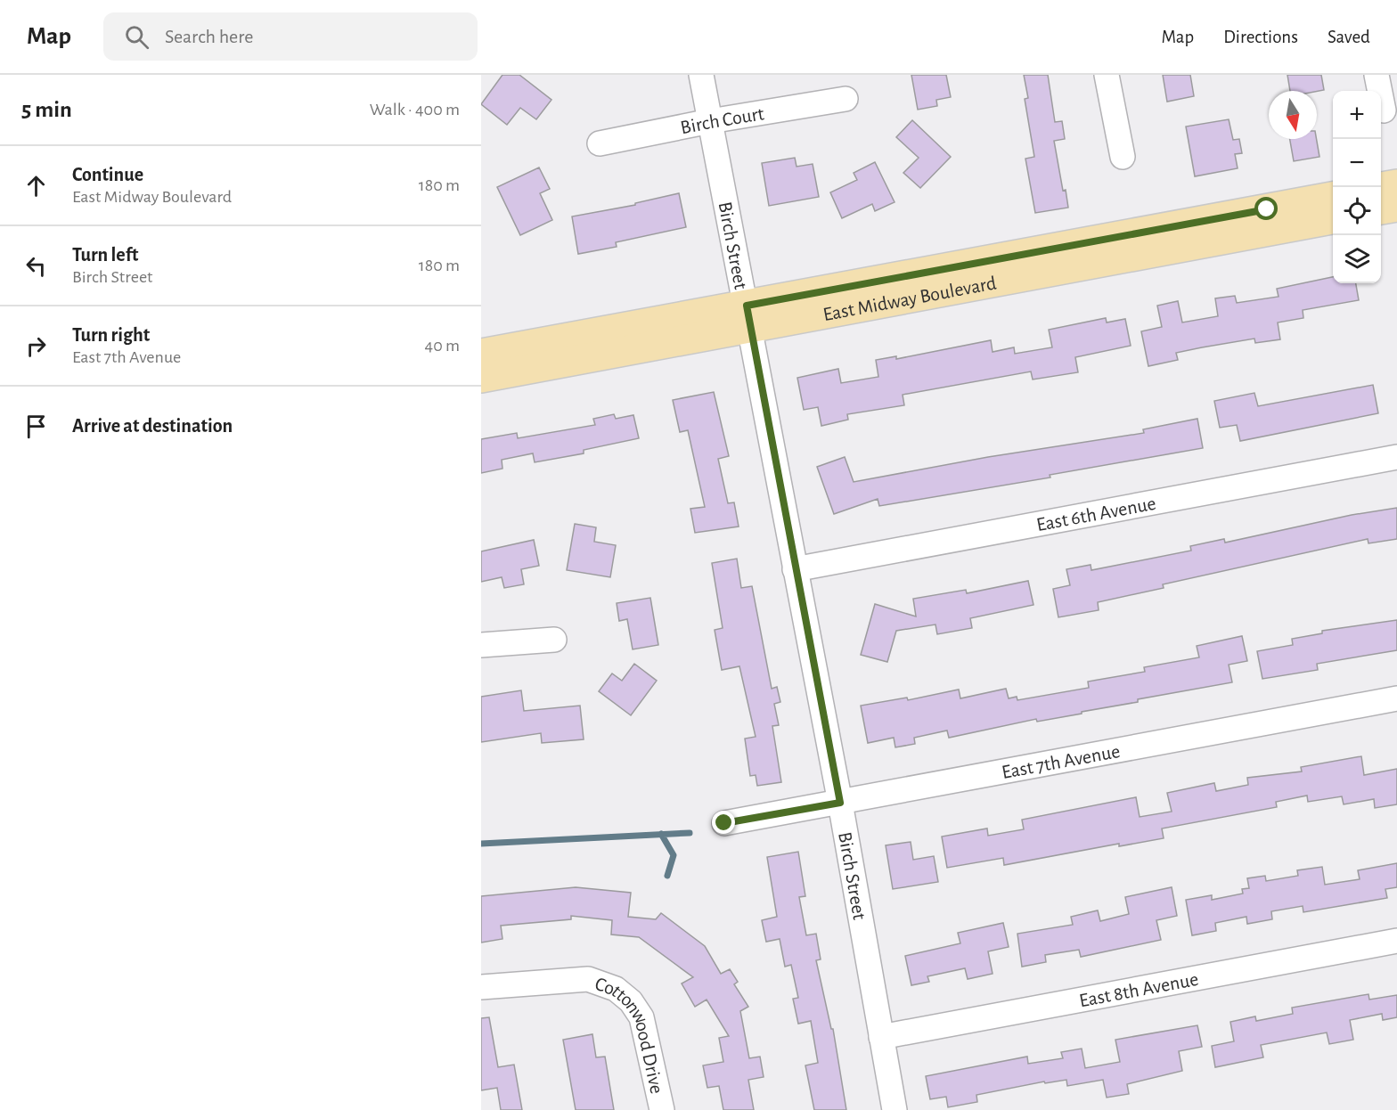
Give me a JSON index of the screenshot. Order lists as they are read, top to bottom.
{
  "streets": {
    "main road": ["East Midway Boulevard"],
    "street": [
      "Birch Court",
      "Birch Street",
      "East 6th Avenue",
      "East 7th Avenue",
      "East 8th Avenue",
      "Cottonwood Drive"
    ]
  },
  "crossings": [
    ["Birch Court", "Birch Street"],
    ["Birch Street", "East Midway Boulevard"],
    ["Birch Street", "East 6th Avenue"],
    ["Birch Street", "East 7th Avenue"],
    ["Birch Street", "East 8th Avenue"]
  ],
  "north": "bottom",
  "page": {
    "header": "Map",
    "search": "Search here",
    "nav": ["Map", "Directions", "Saved"],
    "heading": ["5 min", "Walk · 400 m"],
    "map_buttons": ["+", "−"],
    "list": [
      ["Continue", "East Midway Boulevard", "180 m"],
      ["Turn left", "Birch Street", "180 m"],
      ["Turn right", "East 7th Avenue", "40 m"],
      "Arrive at destination"
    ]
  }
}
